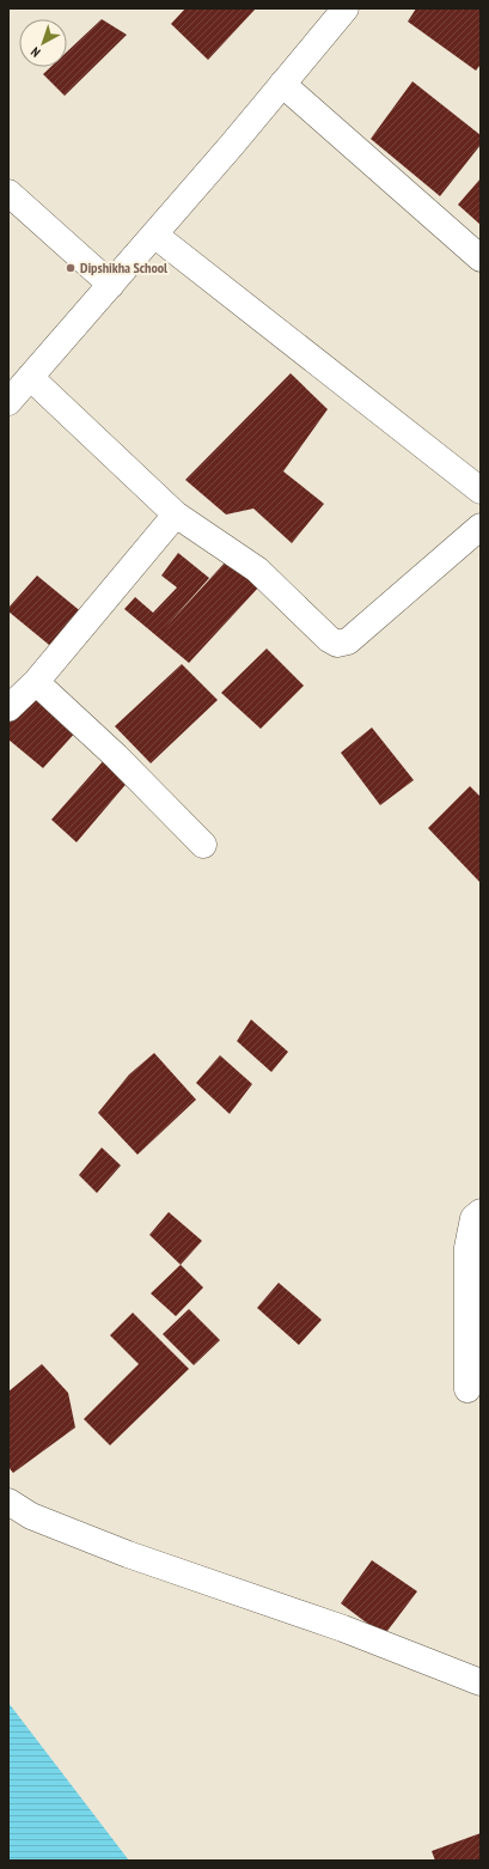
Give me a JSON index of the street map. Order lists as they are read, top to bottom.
{
  "places": ["Dipshikha School"],
  "north": "bottom left"
}
